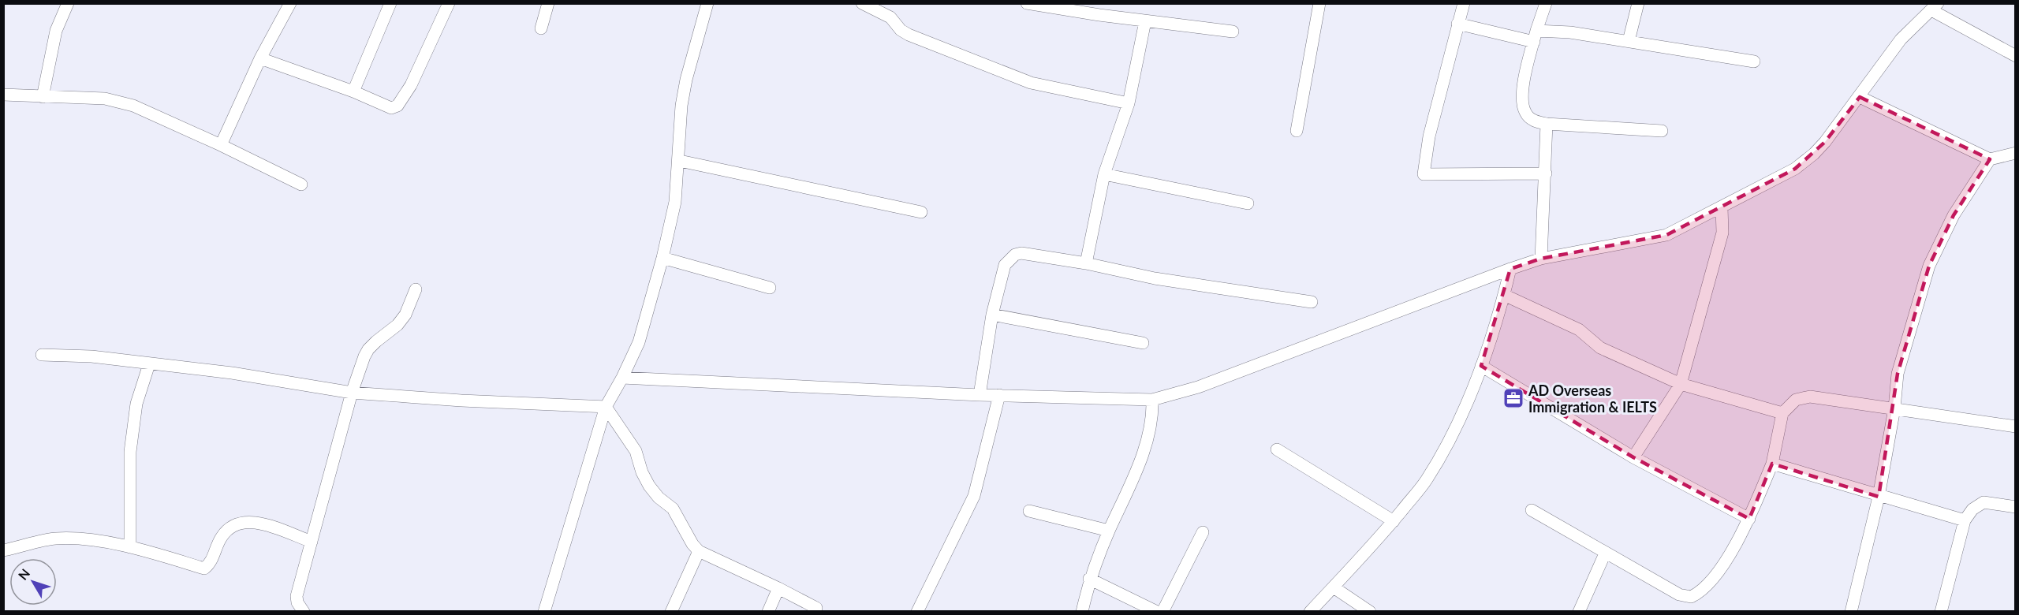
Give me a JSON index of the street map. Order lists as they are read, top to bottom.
{
  "places": {
    "office": ["AD Overseas Immigration & IELTS"]
  },
  "north": "top left"
}
